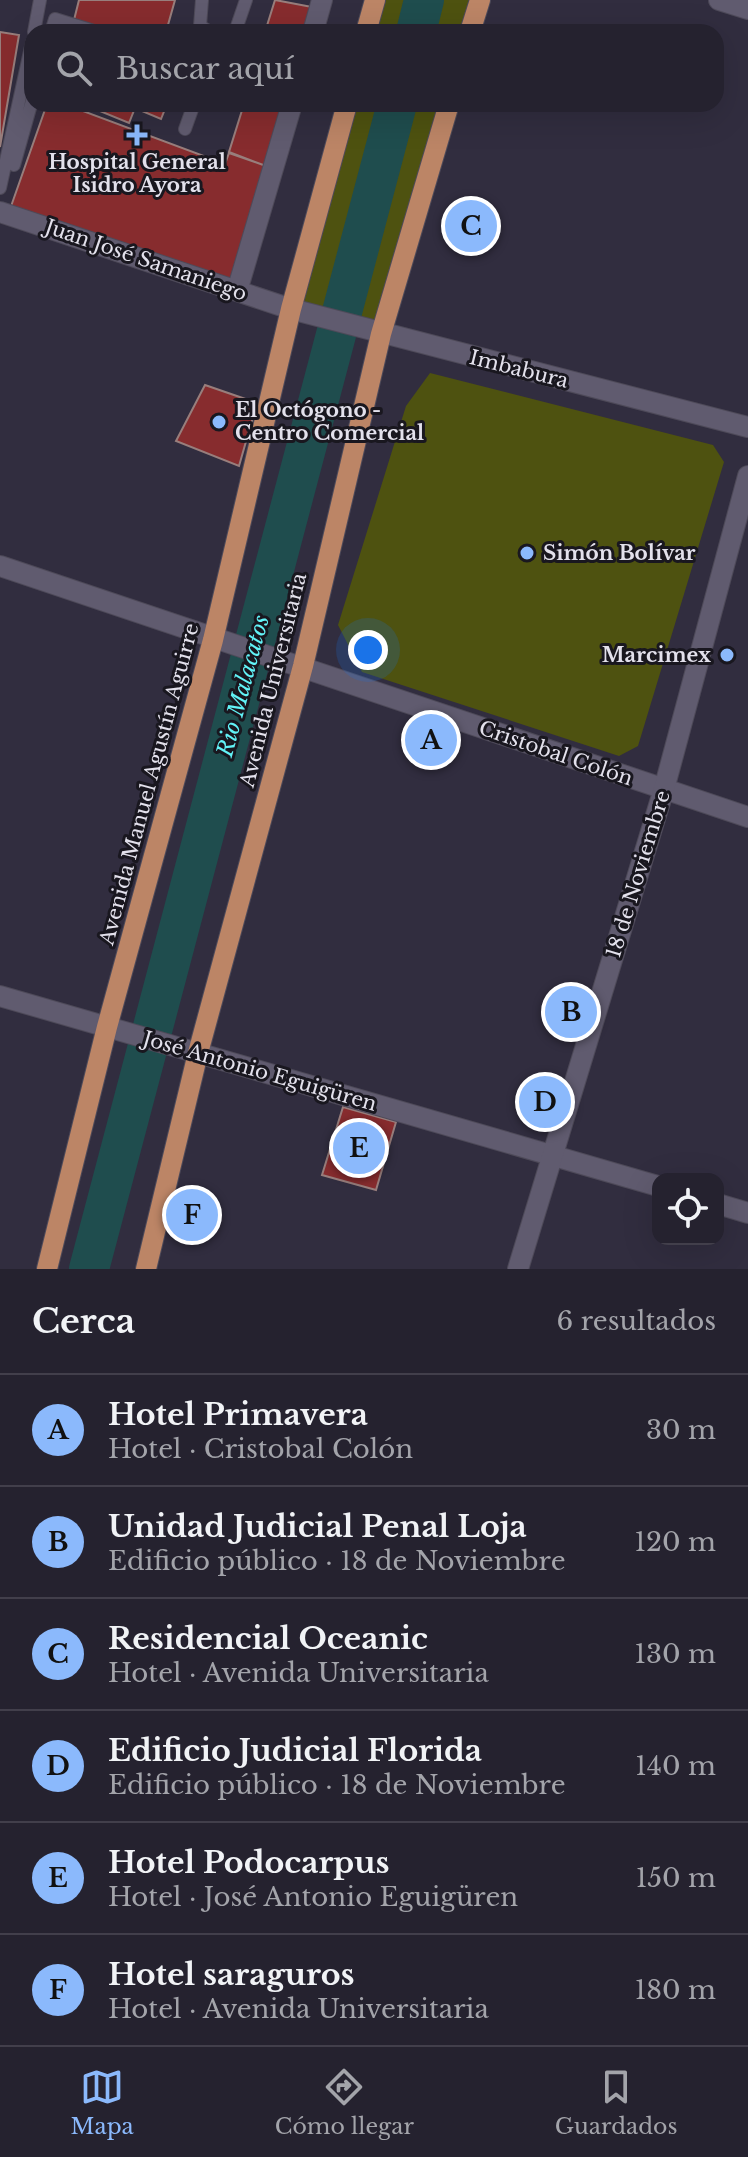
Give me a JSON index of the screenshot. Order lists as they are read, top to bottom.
{
  "streets": {
    "main road": ["Avenida Universitaria", "Avenida Manuel Agustín Aguirre"],
    "street": [
      "Juan José Samaniego",
      "Imbabura",
      "Cristobal Colón",
      "18 de Noviembre",
      "José Antonio Eguigüren"
    ]
  },
  "crossings": [
    ["Juan José Samaniego", "Imbabura"],
    ["Juan José Samaniego", "Avenida Manuel Agustín Aguirre"],
    ["Imbabura", "Avenida Universitaria"],
    ["Imbabura", "Avenida Manuel Agustín Aguirre"],
    ["Avenida Universitaria", "Cristobal Colón"],
    ["Avenida Universitaria", "José Antonio Eguigüren"],
    ["Cristobal Colón", "Avenida Manuel Agustín Aguirre"],
    ["Cristobal Colón", "18 de Noviembre"],
    ["Avenida Manuel Agustín Aguirre", "José Antonio Eguigüren"],
    ["18 de Noviembre", "José Antonio Eguigüren"]
  ],
  "water": ["Rio Malacatos"],
  "places": {
    "health": ["Hospital General Isidro Ayora"],
    "other": ["El Octógono - Centro Comercial", "Simón Bolívar", "Marcimex"]
  },
  "page": {
    "search": "Buscar aquí",
    "pins": [
      "C",
      "A",
      "B",
      "D",
      "E",
      "F"
    ],
    "heading": ["Cerca", "6 resultados"],
    "list": [
      {
        "mark": "A",
        "name": "Hotel Primavera",
        "note": "Hotel · Cristobal Colón",
        "value": "30 m"
      },
      {
        "mark": "B",
        "name": "Unidad Judicial Penal Loja",
        "note": "Edificio público · 18 de Noviembre",
        "value": "120 m"
      },
      {
        "mark": "C",
        "name": "Residencial Oceanic",
        "note": "Hotel · Avenida Universitaria",
        "value": "130 m"
      },
      {
        "mark": "D",
        "name": "Edificio Judicial Florida",
        "note": "Edificio público · 18 de Noviembre",
        "value": "140 m"
      },
      {
        "mark": "E",
        "name": "Hotel Podocarpus",
        "note": "Hotel · José Antonio Eguigüren",
        "value": "150 m"
      },
      {
        "mark": "F",
        "name": "Hotel saraguros",
        "note": "Hotel · Avenida Universitaria",
        "value": "180 m"
      }
    ],
    "nav": ["Mapa", "Cómo llegar", "Guardados"]
  }
}
